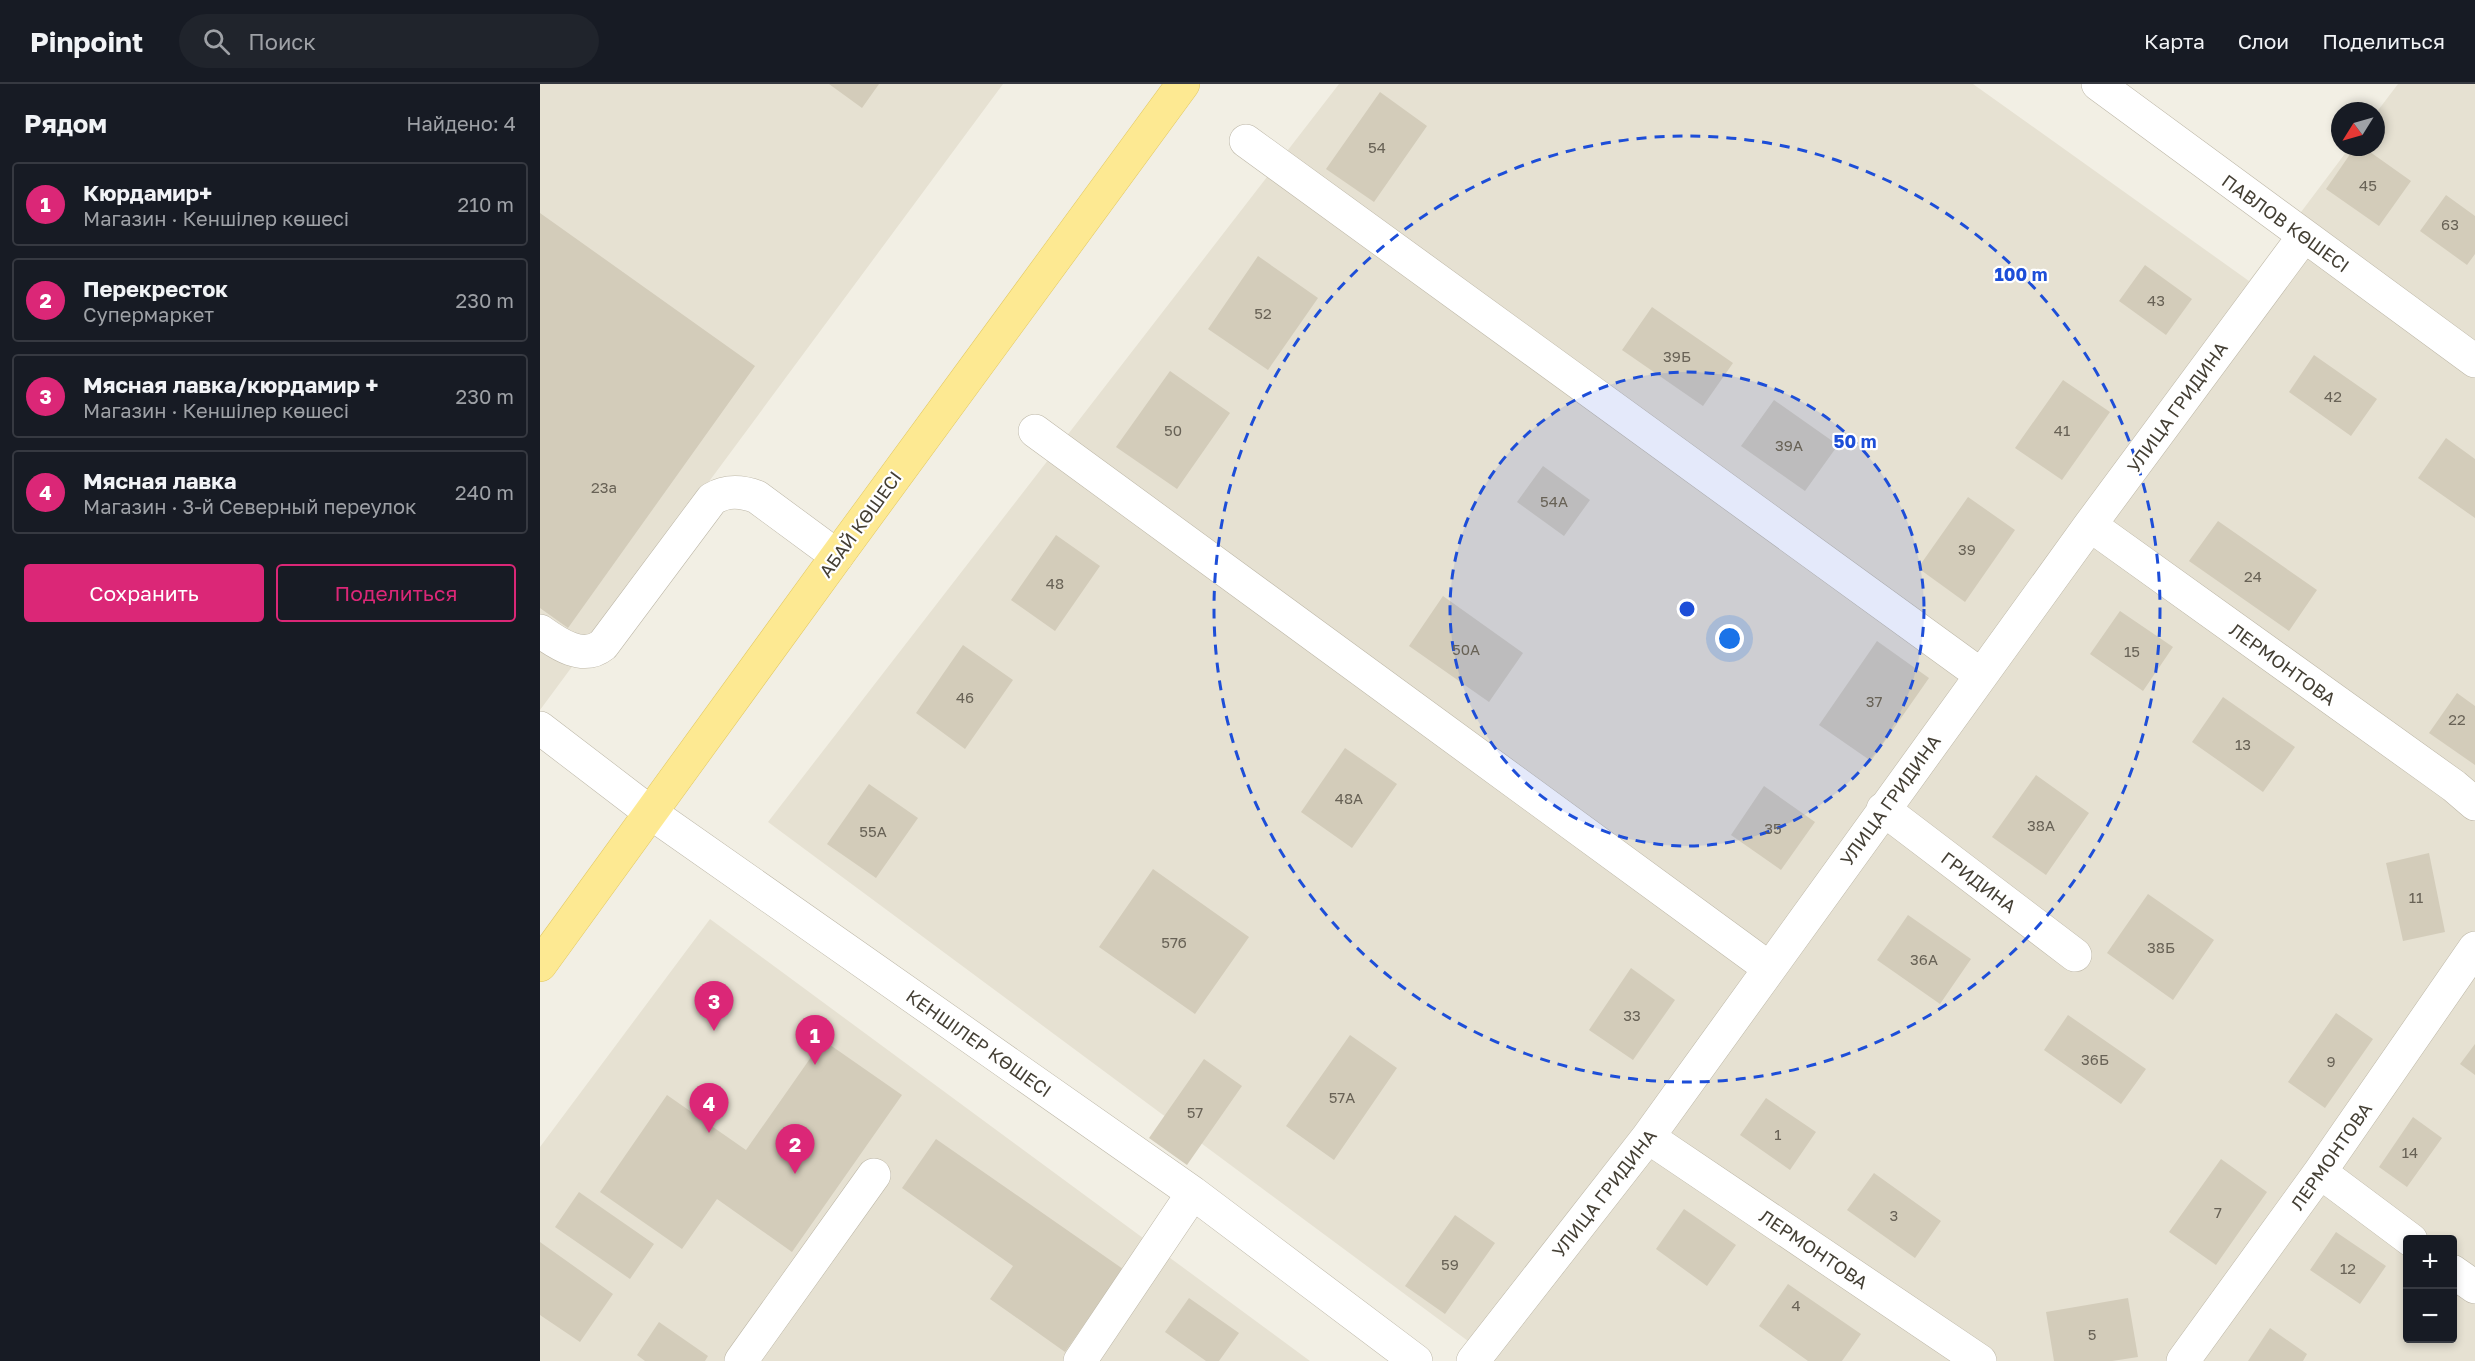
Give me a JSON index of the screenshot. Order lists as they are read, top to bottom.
{
  "streets": {
    "main road": ["АБАЙ КӨШЕСІ"],
    "street": [
      "ПАВЛОВ КӨШЕСІ",
      "УЛИЦА ГРИДИНА",
      "ЛЕРМОНТОВА",
      "ГРИДИНА",
      "КЕНШІЛЕР КӨШЕСІ"
    ]
  },
  "crossings": [
    ["ПАВЛОВ КӨШЕСІ", "УЛИЦА ГРИДИНА"],
    ["УЛИЦА ГРИДИНА", "ЛЕРМОНТОВА"],
    ["УЛИЦА ГРИДИНА", "ГРИДИНА"],
    ["АБАЙ КӨШЕСІ", "КЕНШІЛЕР КӨШЕСІ"]
  ],
  "house_numbers": [
    "54",
    "45",
    "63",
    "43",
    "52",
    "39Б",
    "42",
    "50",
    "41",
    "39А",
    "23а",
    "54А",
    "39",
    "24",
    "48",
    "50А",
    "15",
    "46",
    "37",
    "22",
    "13",
    "48А",
    "38А",
    "35",
    "55А",
    "11",
    "57б",
    "38Б",
    "36А",
    "33",
    "36Б",
    "9",
    "57А",
    "57",
    "1",
    "14",
    "7",
    "3",
    "59",
    "12",
    "4",
    "5"
  ],
  "north": "bottom left",
  "page": {
    "header": "Pinpoint",
    "search": "Поиск",
    "nav": ["Карта", "Слои", "Поделиться"],
    "heading": ["Рядом", "Найдено: 4"],
    "list": [
      {
        "mark": "1",
        "name": "Кюрдамир+",
        "note": "Магазин · Кеншілер көшесі",
        "value": "210 m"
      },
      {
        "mark": "2",
        "name": "Перекресток",
        "note": "Супермаркет",
        "value": "230 m"
      },
      {
        "mark": "3",
        "name": "Мясная лавка/кюрдамир +",
        "note": "Магазин · Кеншілер көшесі",
        "value": "230 m"
      },
      {
        "mark": "4",
        "name": "Мясная лавка",
        "note": "Магазин · 3-й Северный переулок",
        "value": "240 m"
      }
    ],
    "buttons": ["Сохранить", "Поделиться"],
    "pins": [
      "3",
      "1",
      "4",
      "2"
    ],
    "map_buttons": ["+", "−"]
  },
  "rings": ["100 m", "50 m"]
}
